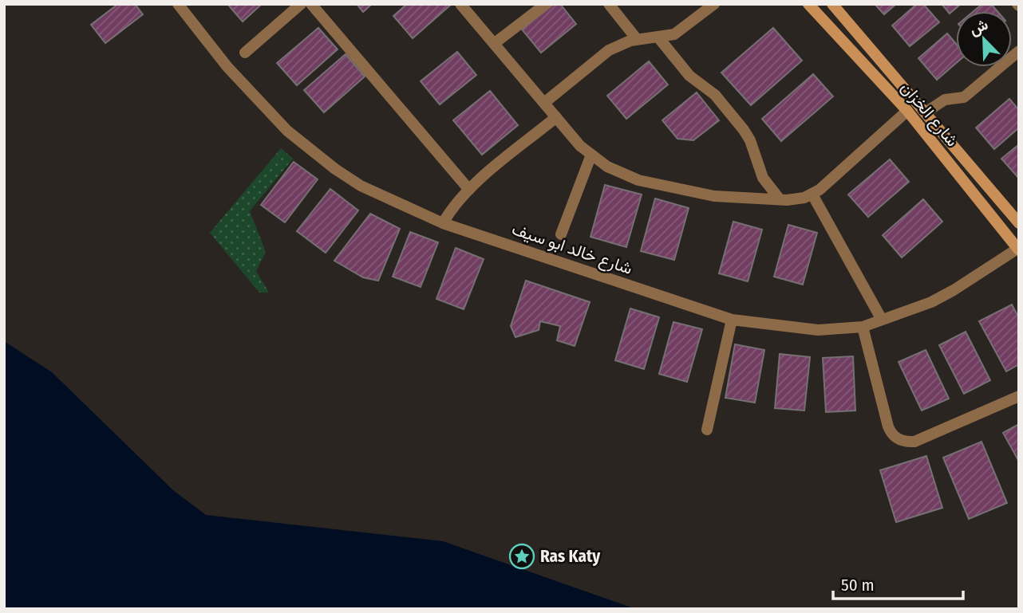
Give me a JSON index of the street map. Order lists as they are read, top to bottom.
{
  "streets": {
    "main road": ["شارع الخزان"],
    "street": ["شارع خالد ابو سيف"]
  },
  "crossings": [
    ["شارع الخزان", "شارع خالد ابو سيف"]
  ],
  "places": {
    "place": ["Ras Katy"]
  },
  "scale_bar": "50 m",
  "north": "top left"
}
